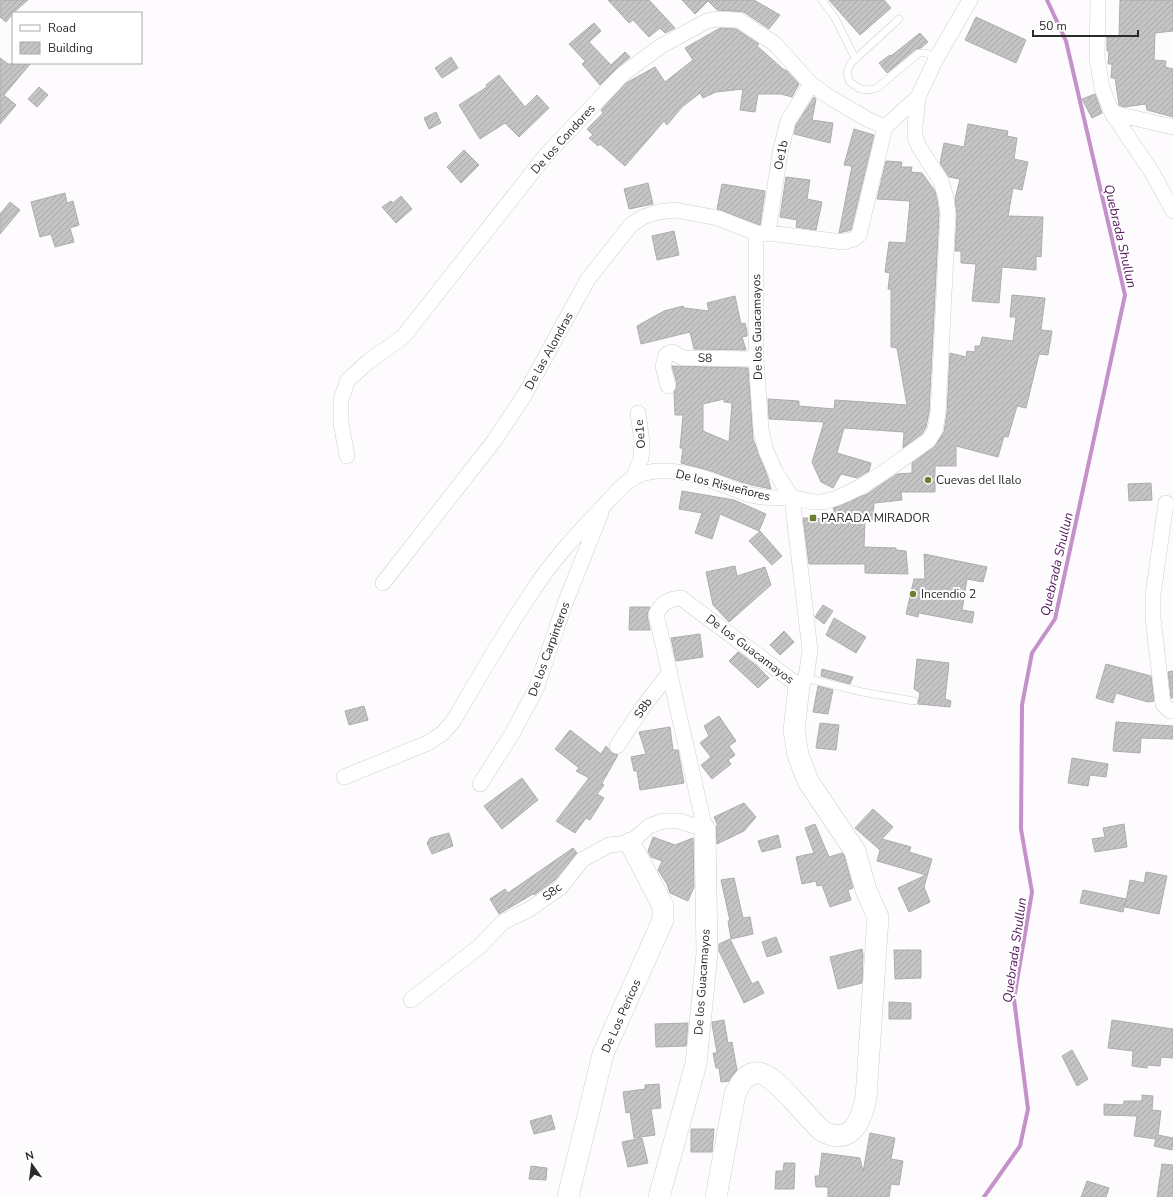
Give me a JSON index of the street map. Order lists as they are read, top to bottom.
{
  "streets": {
    "street": [
      "De los Condores",
      "Oe1b",
      "De los Guacamayos",
      "De las Alondras",
      "S8",
      "Oe1e",
      "De los Risueñores",
      "De los Carpinteros",
      "S8b",
      "S8c",
      "De Los Pericos"
    ]
  },
  "crossings": [
    ["De los Condores", "Oe1b"],
    ["Oe1b", "De los Guacamayos"],
    ["Oe1b", "De las Alondras"],
    ["De los Guacamayos", "De las Alondras"],
    ["De los Guacamayos", "S8"],
    ["De los Guacamayos", "De los Risueñores"],
    ["De los Guacamayos", "S8b"],
    ["Oe1e", "De los Risueñores"],
    ["De los Risueñores", "De los Carpinteros"],
    ["S8c", "De Los Pericos"]
  ],
  "water": ["Quebrada Shullun"],
  "places": {
    "other": ["Cuevas del Ilalo", "Incendio 2"],
    "transit": ["PARADA MIRADOR"]
  },
  "legend": ["Road", "Building"],
  "scale_bar": "50 m",
  "north": "top"
}
